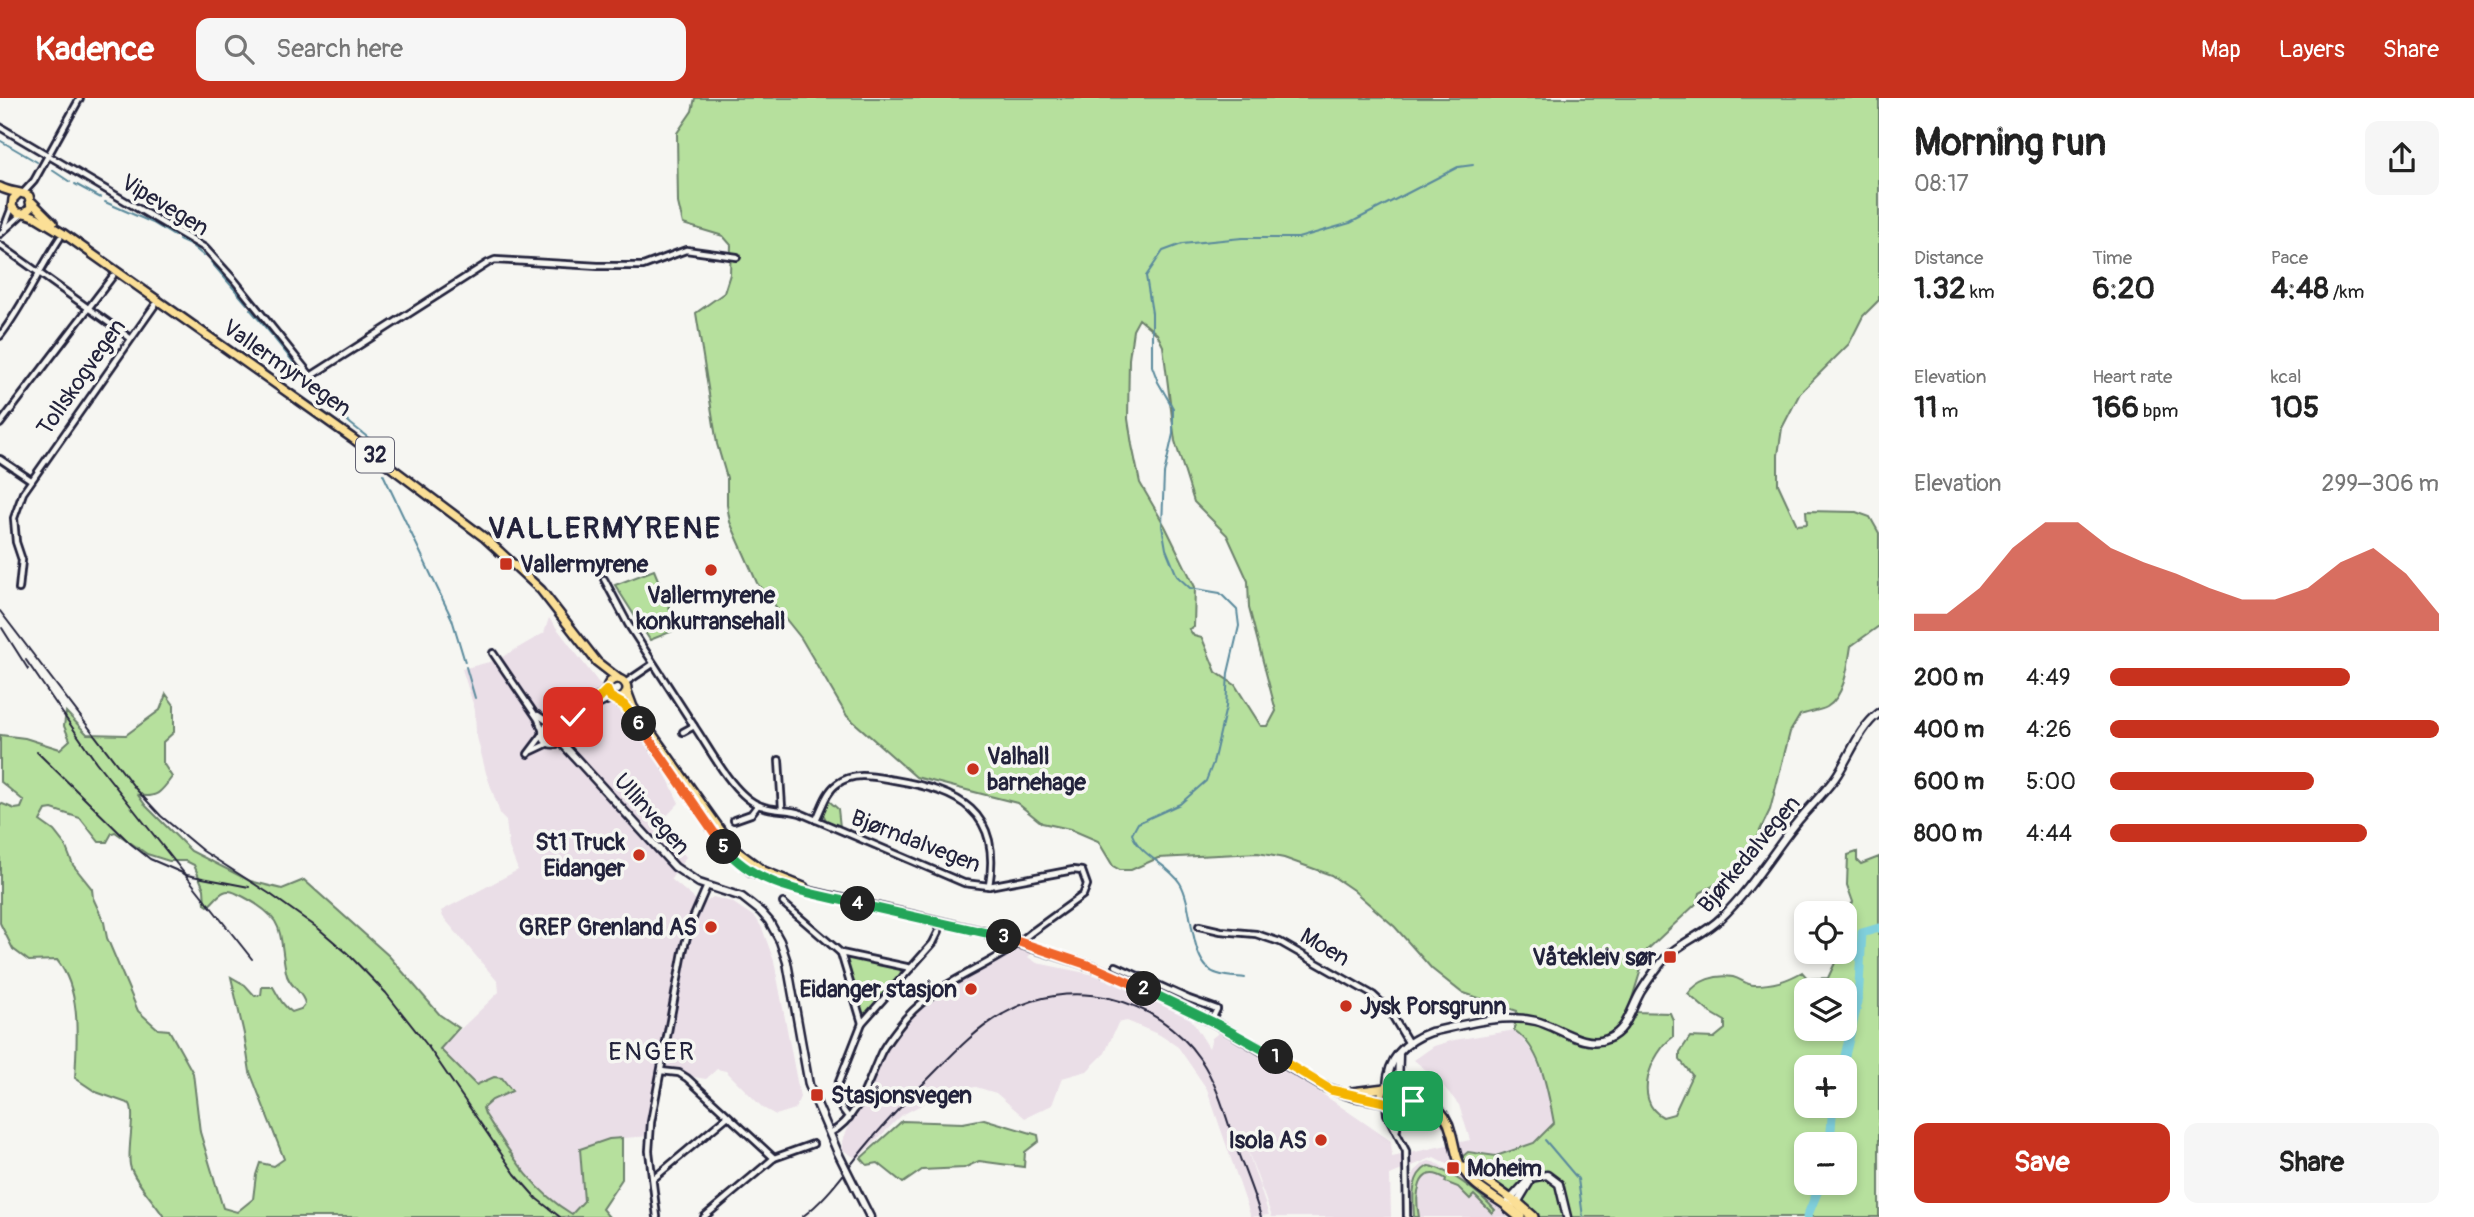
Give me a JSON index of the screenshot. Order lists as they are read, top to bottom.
{
  "streets": {
    "main road": [
      "Vallermyrvegen",
      "32",
      "Ullinvegen",
      "Bjørkedalvegen"
    ],
    "street": [
      "Vipevegen",
      "Tollskogvegen",
      "Bjørndalvegen",
      "Moen"
    ]
  },
  "crossings": [
    ["Vallermyrvegen", "32"],
    ["Bjørkedalvegen", "Moen"]
  ],
  "districts": ["VALLERMYRENE", "ENGER"],
  "places": {
    "transit": [
      "Vallermyrene",
      "Våtekleiv sør",
      "Stasjonsvegen",
      "Moheim"
    ],
    "other": [
      "Vallermyrene konkurransehall",
      "Valhall barnehage",
      "St1 Truck Eidanger",
      "GREP Grenland AS",
      "Eidanger stasjon",
      "Jysk Porsgrunn",
      "Isola AS"
    ]
  },
  "page": {
    "header": "Kadence",
    "search": "Search here",
    "nav": ["Map", "Layers", "Share"],
    "heading": ["Morning run", "08:17"],
    "stats": [
      ["Distance", "1.32 km"],
      ["Time", "6:20"],
      ["Pace", "4:48 /km"],
      ["Elevation", "11 m"],
      ["Heart rate", "166 bpm"],
      ["kcal", "105"]
    ],
    "chart": ["Elevation", "299–306 m"],
    "list": [
      {
        "name": "200 m",
        "note": "4:49"
      },
      {
        "name": "400 m",
        "note": "4:26"
      },
      {
        "name": "600 m",
        "note": "5:00"
      },
      {
        "name": "800 m",
        "note": "4:44"
      }
    ],
    "pins": [
      "6",
      "5",
      "4",
      "3",
      "2",
      "1"
    ],
    "map_buttons": ["+", "−"],
    "buttons": ["Save", "Share"]
  }
}
